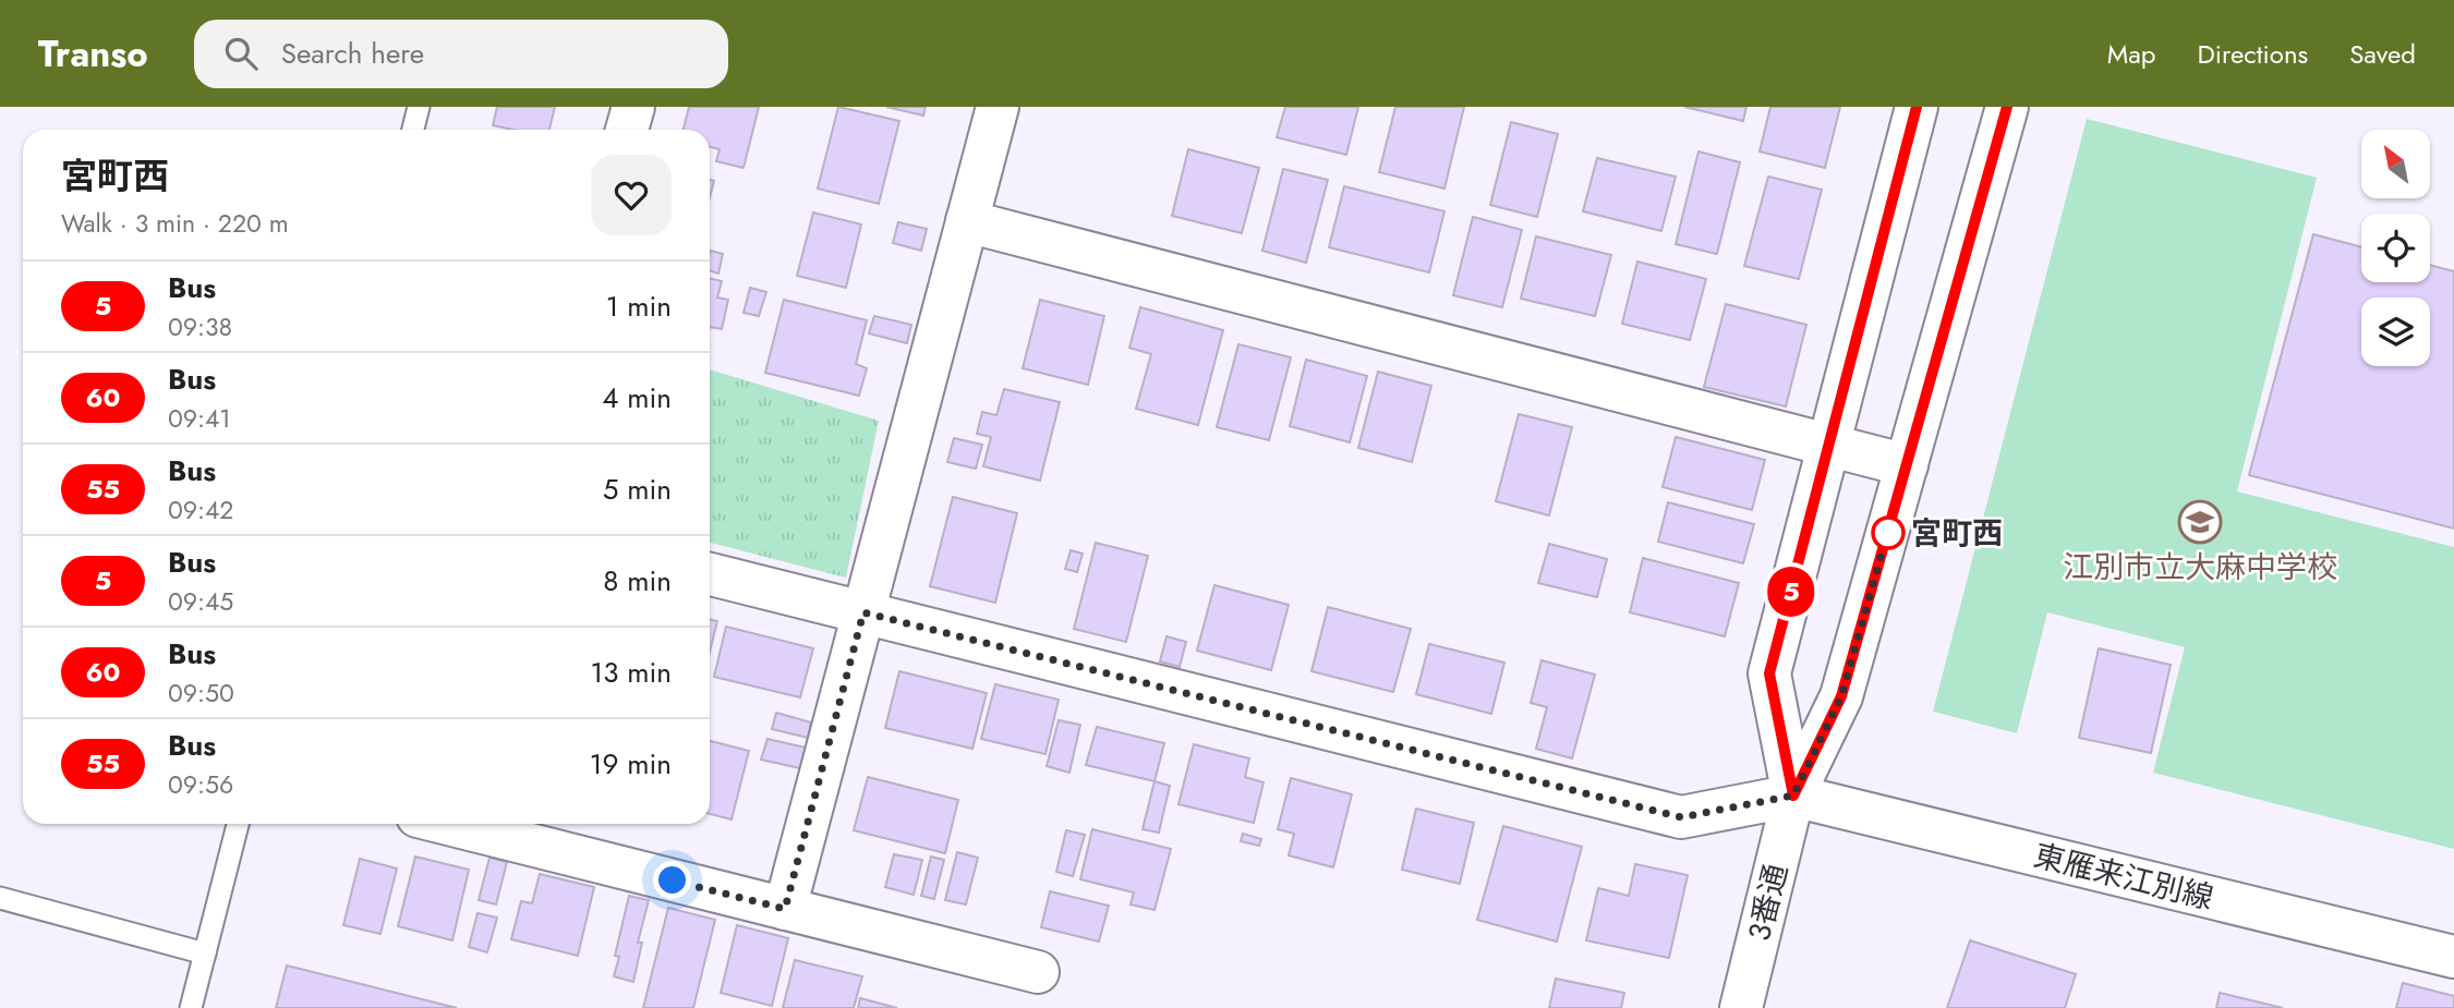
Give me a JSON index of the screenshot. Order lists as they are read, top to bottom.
{
  "streets": {
    "street": ["東雁来江別線", "3番通"]
  },
  "crossings": [
    ["東雁来江別線", "3番通"]
  ],
  "places": {
    "school or university": ["江別市立大麻中学校"],
    "other": ["宮町西"]
  },
  "lines": ["bus line 5"],
  "north": "top left",
  "page": {
    "header": "Transo",
    "search": "Search here",
    "nav": ["Map", "Directions", "Saved"],
    "on_map": "5",
    "heading": ["宮町西", "Walk · 3 min · 220 m"],
    "list": [
      {
        "mark": "5",
        "name": "Bus",
        "note": "09:38",
        "value": "1 min"
      },
      {
        "mark": "60",
        "name": "Bus",
        "note": "09:41",
        "value": "4 min"
      },
      {
        "mark": "55",
        "name": "Bus",
        "note": "09:42",
        "value": "5 min"
      },
      {
        "mark": "5",
        "name": "Bus",
        "note": "09:45",
        "value": "8 min"
      },
      {
        "mark": "60",
        "name": "Bus",
        "note": "09:50",
        "value": "13 min"
      },
      {
        "mark": "55",
        "name": "Bus",
        "note": "09:56",
        "value": "19 min"
      }
    ]
  }
}
